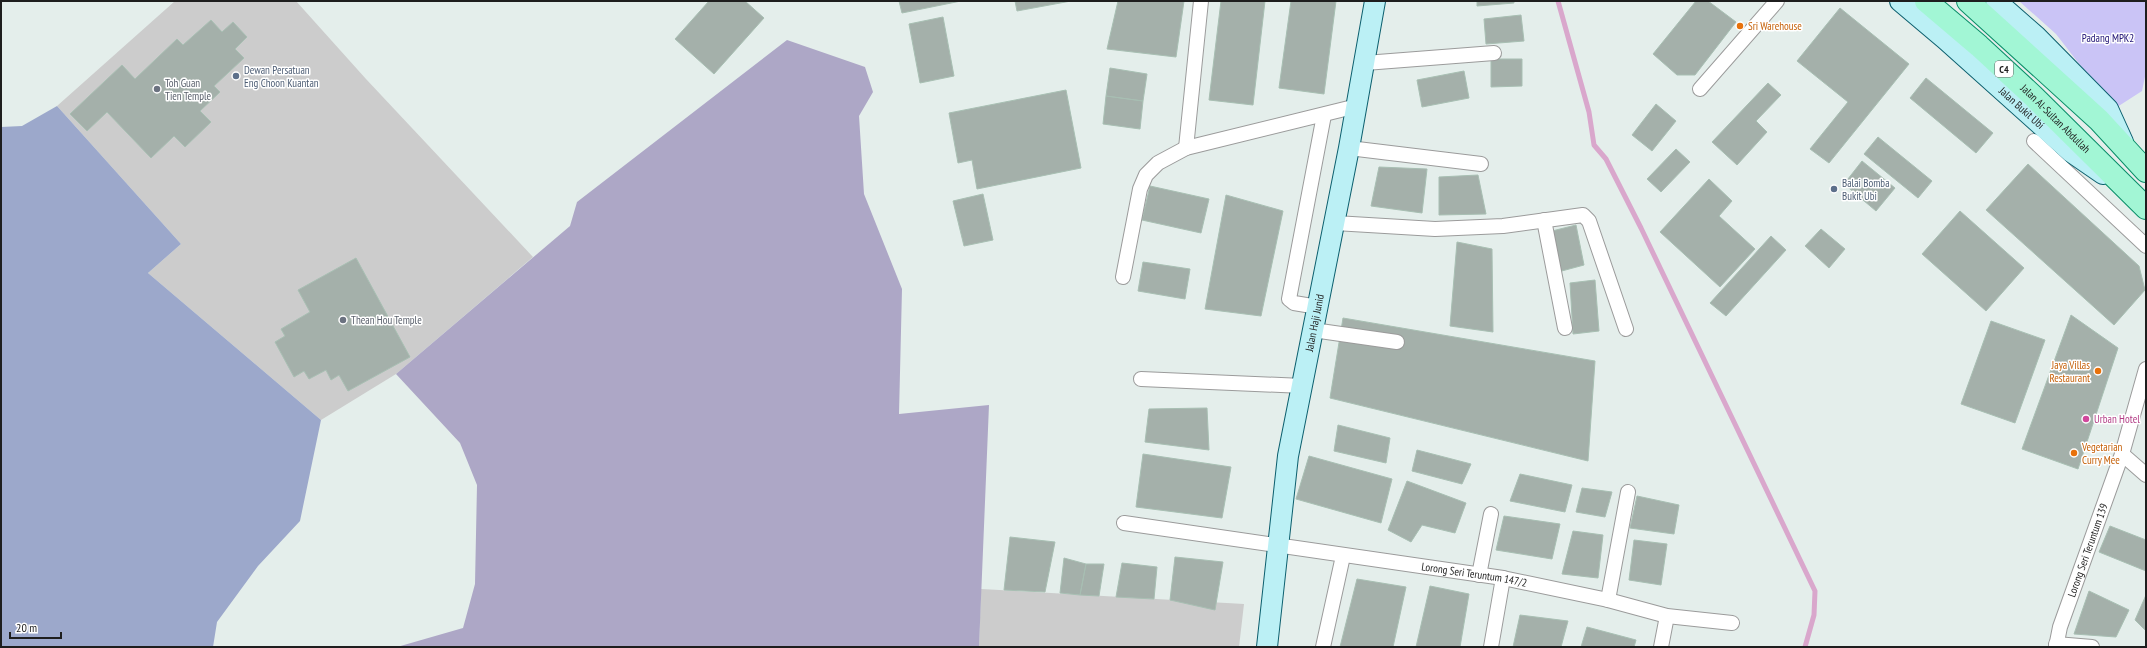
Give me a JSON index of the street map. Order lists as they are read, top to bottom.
{
  "streets": {
    "main road": ["C4", "Jalan Al-Sultan Abdullah"],
    "street": [
      "Jalan Bukit Ubi",
      "Jalan Haji Junid",
      "Lorong Seri Teruntum 139",
      "Lorong Seri Teruntum 147/2"
    ]
  },
  "crossings": [
    ["Jalan Bukit Ubi", "Jalan Al-Sultan Abdullah"],
    ["Jalan Haji Junid", "Lorong Seri Teruntum 147/2"]
  ],
  "parks": ["Padang MPK2"],
  "places": [
    "Sri Warehouse",
    "Dewan Persatuan Eng Choon Kuantan",
    "Toh Guan Tien Temple",
    "Balai Bomba Bukit Ubi",
    "Thean Hou Temple",
    "Jaya Villas Restaurant",
    "Urban Hotel",
    "Vegetarian Curry Mee"
  ],
  "scale_bar": "20 m"
}
